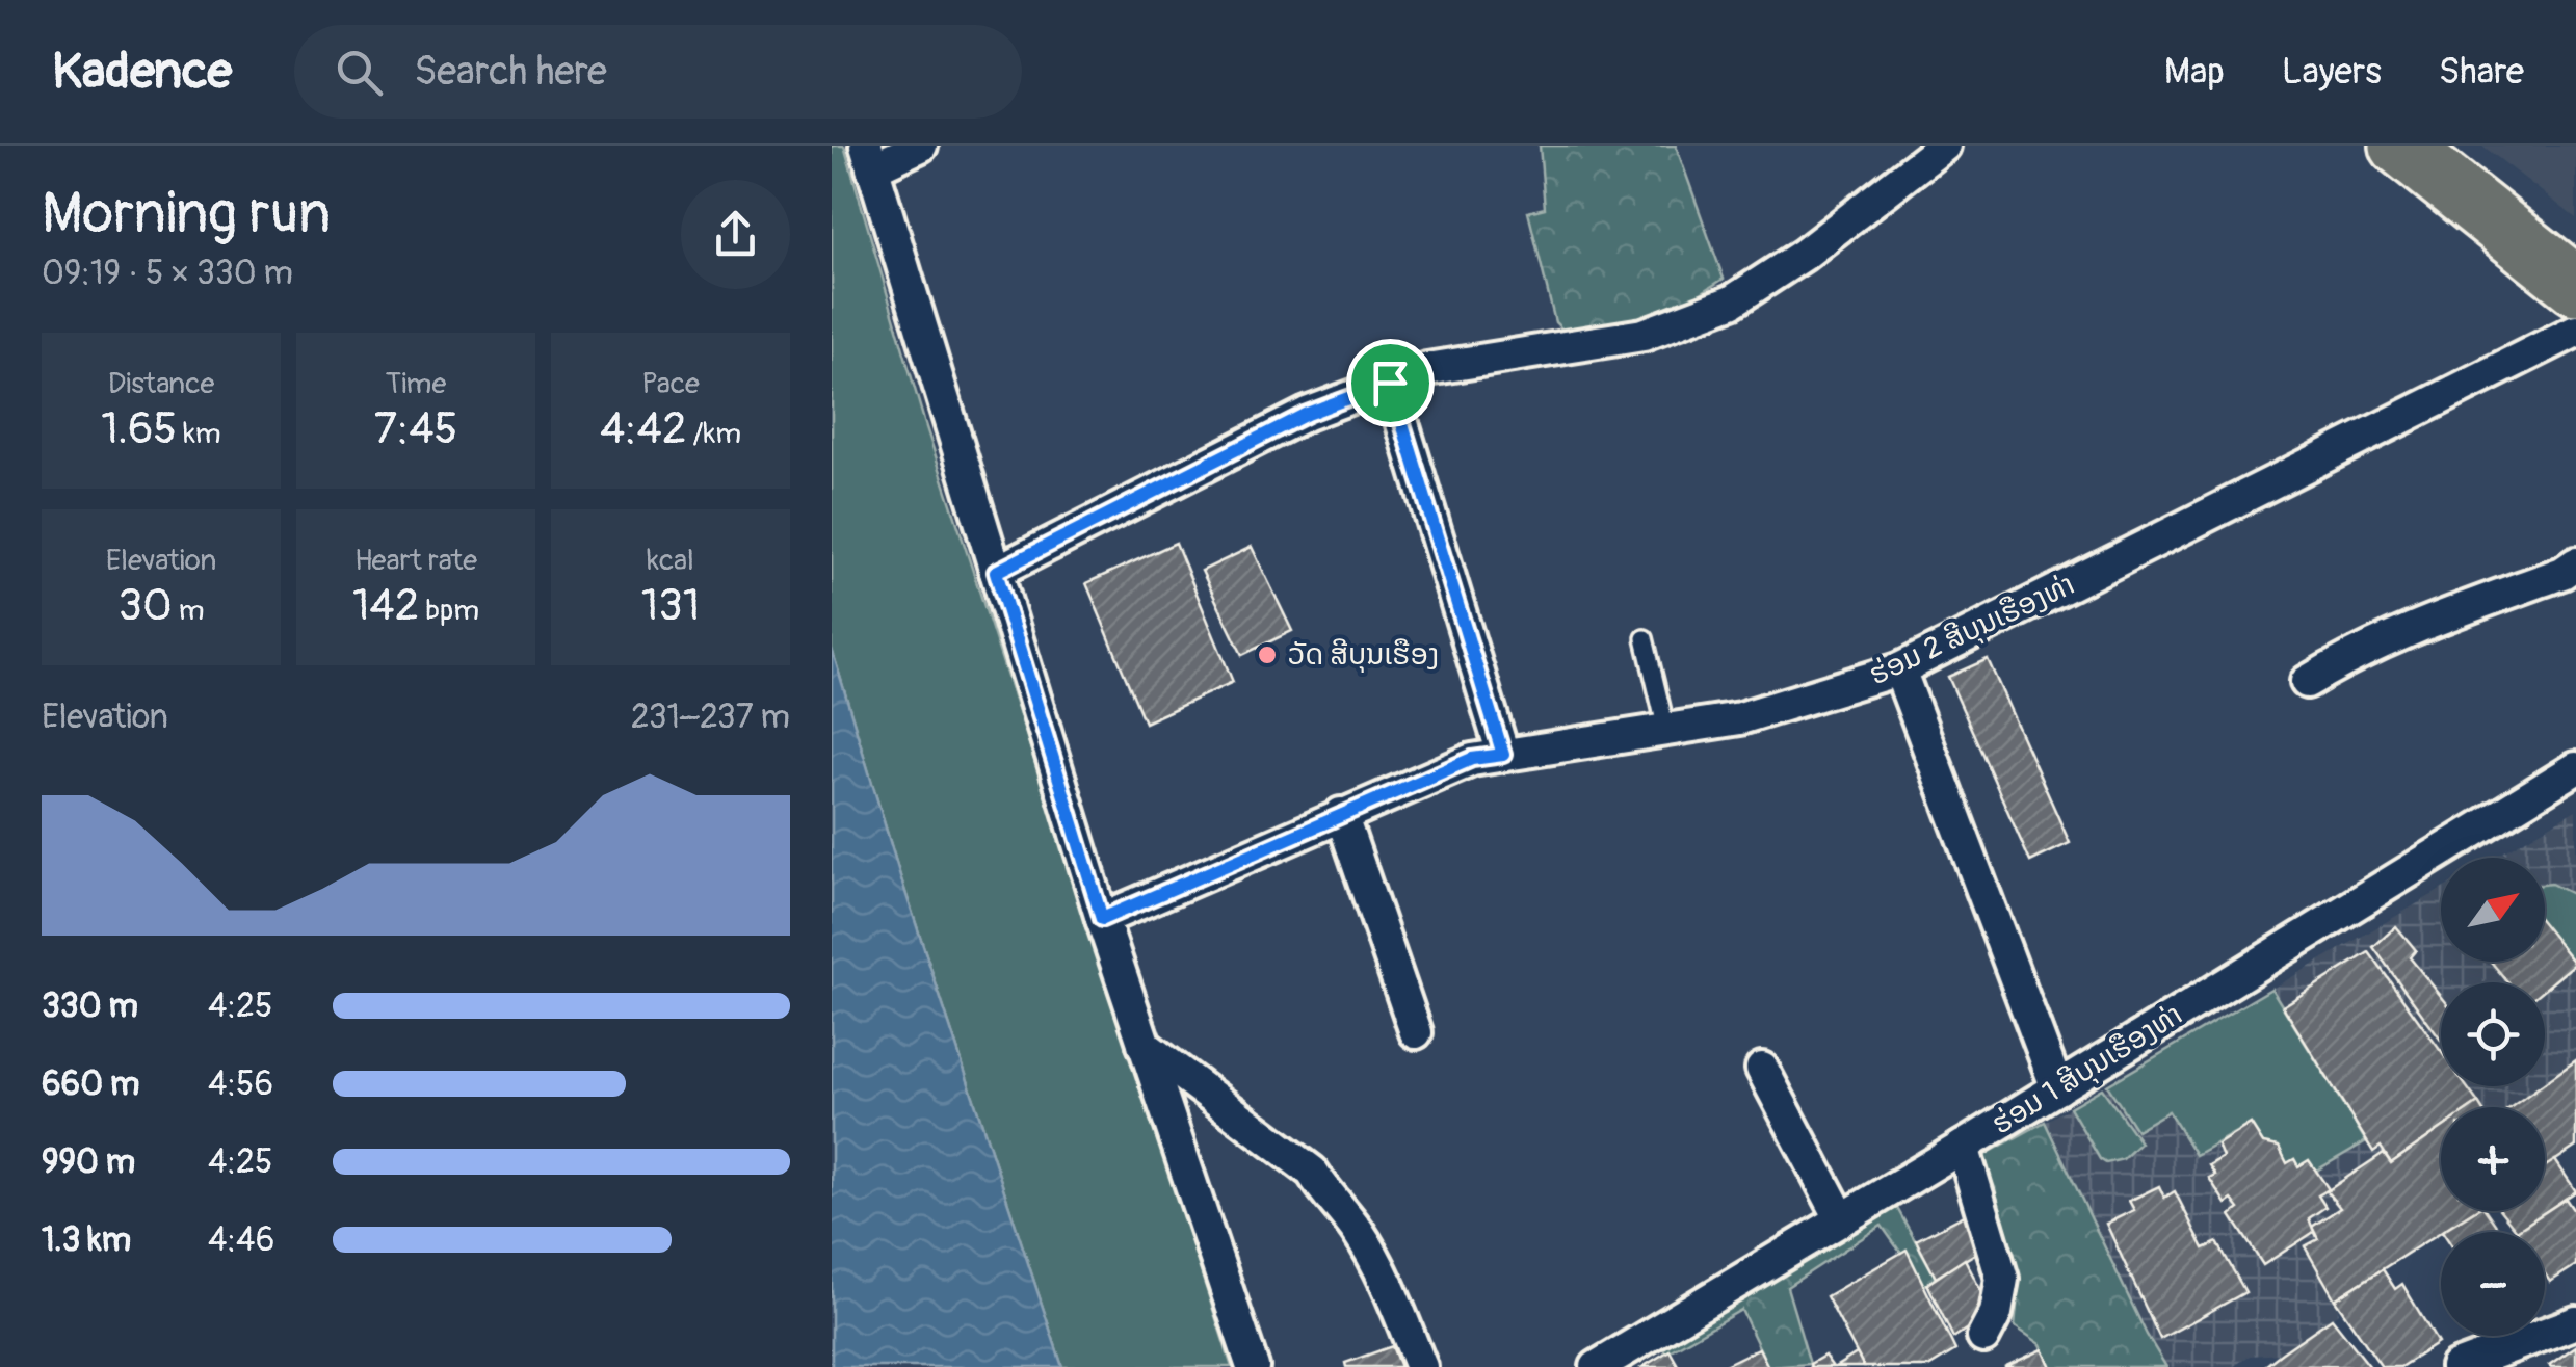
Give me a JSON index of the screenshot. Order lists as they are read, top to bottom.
{
  "streets": {
    "street": ["ຮ່ອມ 2 ສີບຸນເຮືອງທ່າ", "ຮ່ອມ 1 ສີບຸນເຮືອງທ່າ"]
  },
  "places": ["ວັດ ສີບຸນເຮືອງ"],
  "north": "top right",
  "page": {
    "header": "Kadence",
    "search": "Search here",
    "nav": ["Map", "Layers", "Share"],
    "heading": ["Morning run", "09:19 · 5 × 330 m"],
    "stats": [
      ["Distance", "1.65 km"],
      ["Time", "7:45"],
      ["Pace", "4:42 /km"],
      ["Elevation", "30 m"],
      ["Heart rate", "142 bpm"],
      ["kcal", "131"]
    ],
    "chart": ["Elevation", "231–237 m"],
    "map_buttons": ["+", "−"],
    "list": [
      {
        "name": "330 m",
        "note": "4:25"
      },
      {
        "name": "660 m",
        "note": "4:56"
      },
      {
        "name": "990 m",
        "note": "4:25"
      },
      {
        "name": "1.3 km",
        "note": "4:46"
      }
    ]
  }
}
